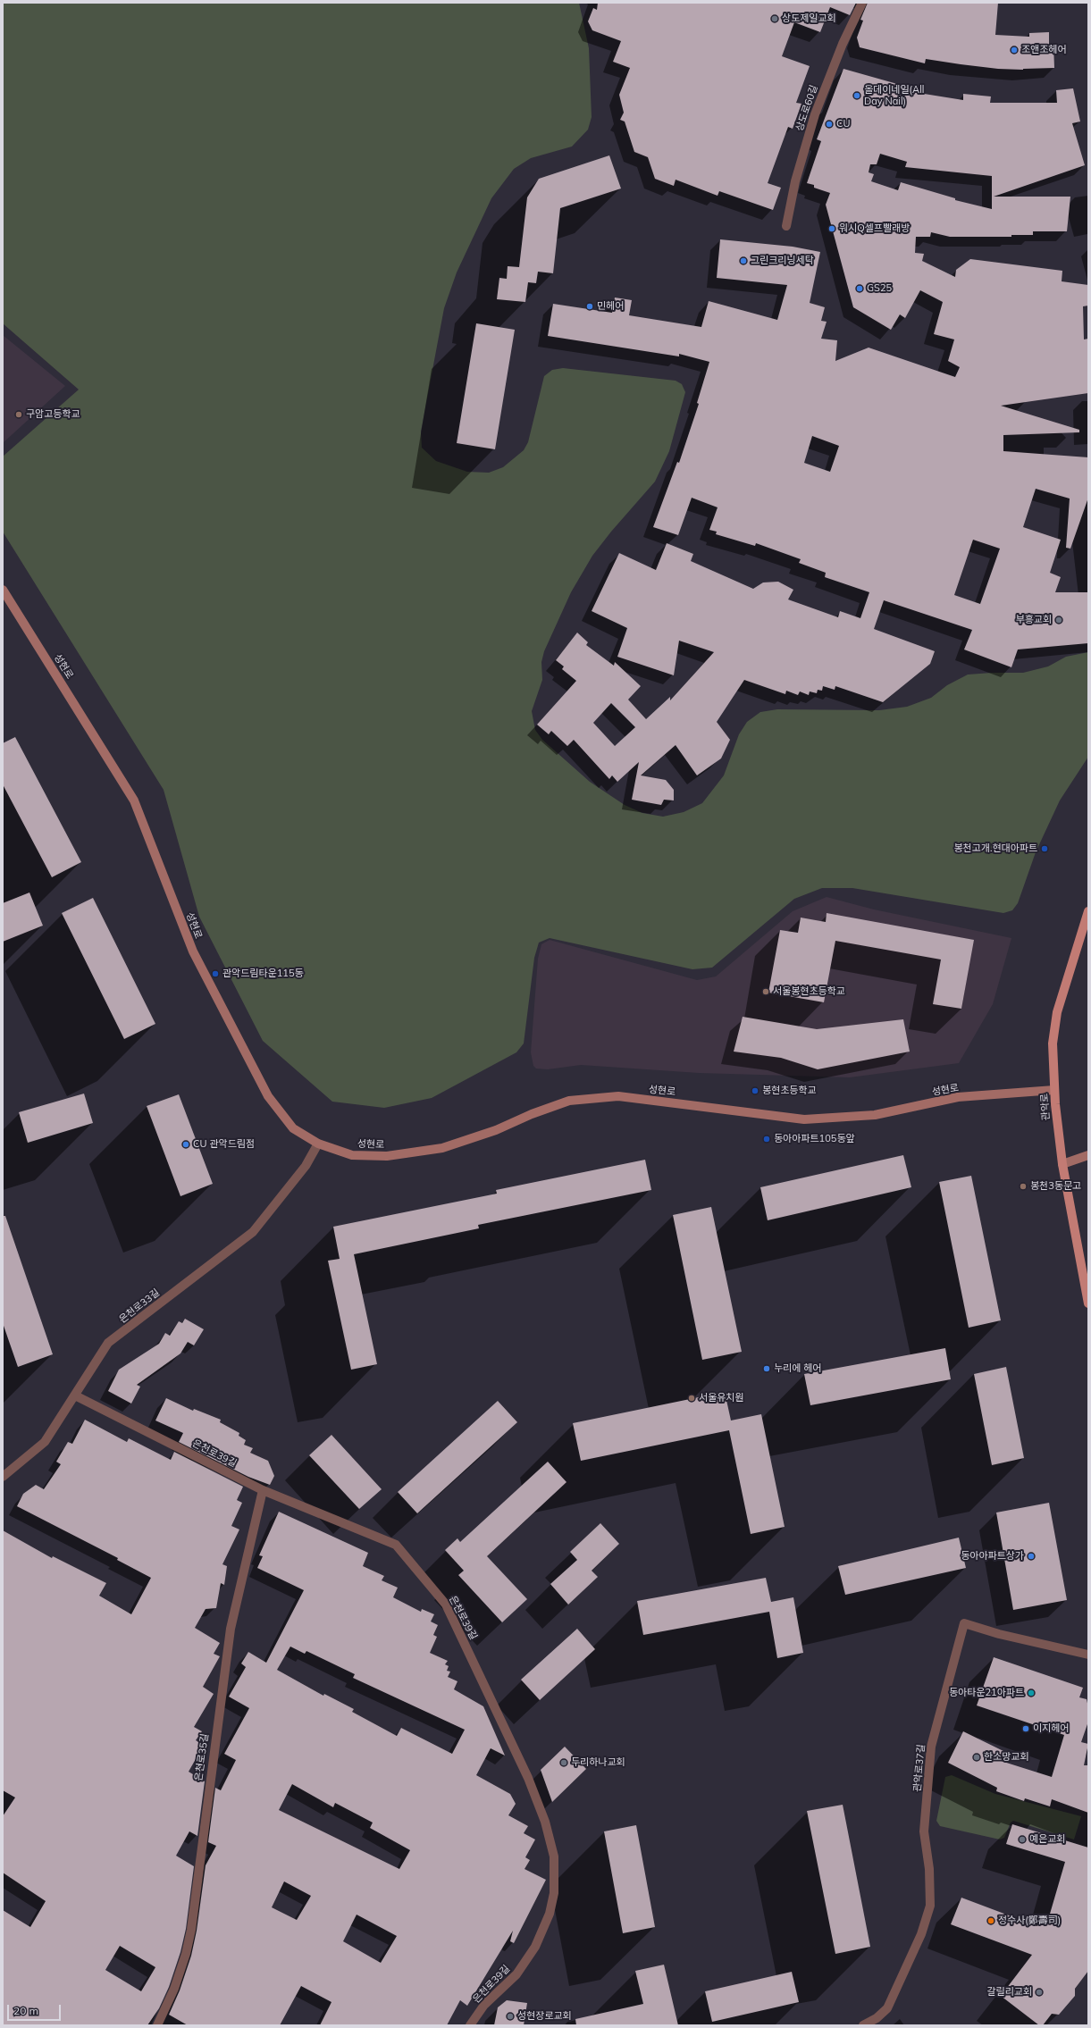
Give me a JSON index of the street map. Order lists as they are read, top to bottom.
{
  "streets": {
    "main road": ["관악로"],
    "street": [
      "상도로60길",
      "성현로",
      "은천로33길",
      "은천로39길",
      "은천로35길",
      "관악로37길"
    ]
  },
  "crossings": [
    ["성현로", "관악로"],
    ["성현로", "은천로33길"],
    ["은천로33길", "은천로39길"],
    ["은천로39길", "은천로35길"]
  ],
  "places": [
    "상도제일교회",
    "조앤조헤어",
    "올데이네일(All Day Nail)",
    "CU",
    "워시Q셀프빨래방",
    "그린크리닝세탁",
    "GS25",
    "민헤어",
    "구암고등학교",
    "부흥교회",
    "봉천고개.현대아파트",
    "관악드림타운115동",
    "서울봉현초등학교",
    "봉현초등학교",
    "동아아파트105동앞",
    "CU 관악드림점",
    "봉천3동문고",
    "누리에 헤어",
    "서울유치원",
    "동아아파트상가",
    "동아타운21아파트",
    "이지헤어",
    "한소망교회",
    "두리하나교회",
    "예은교회",
    "정수사(鄭壽司)",
    "갈릴리교회",
    "성현장로교회"
  ],
  "scale_bar": "20 m"
}
